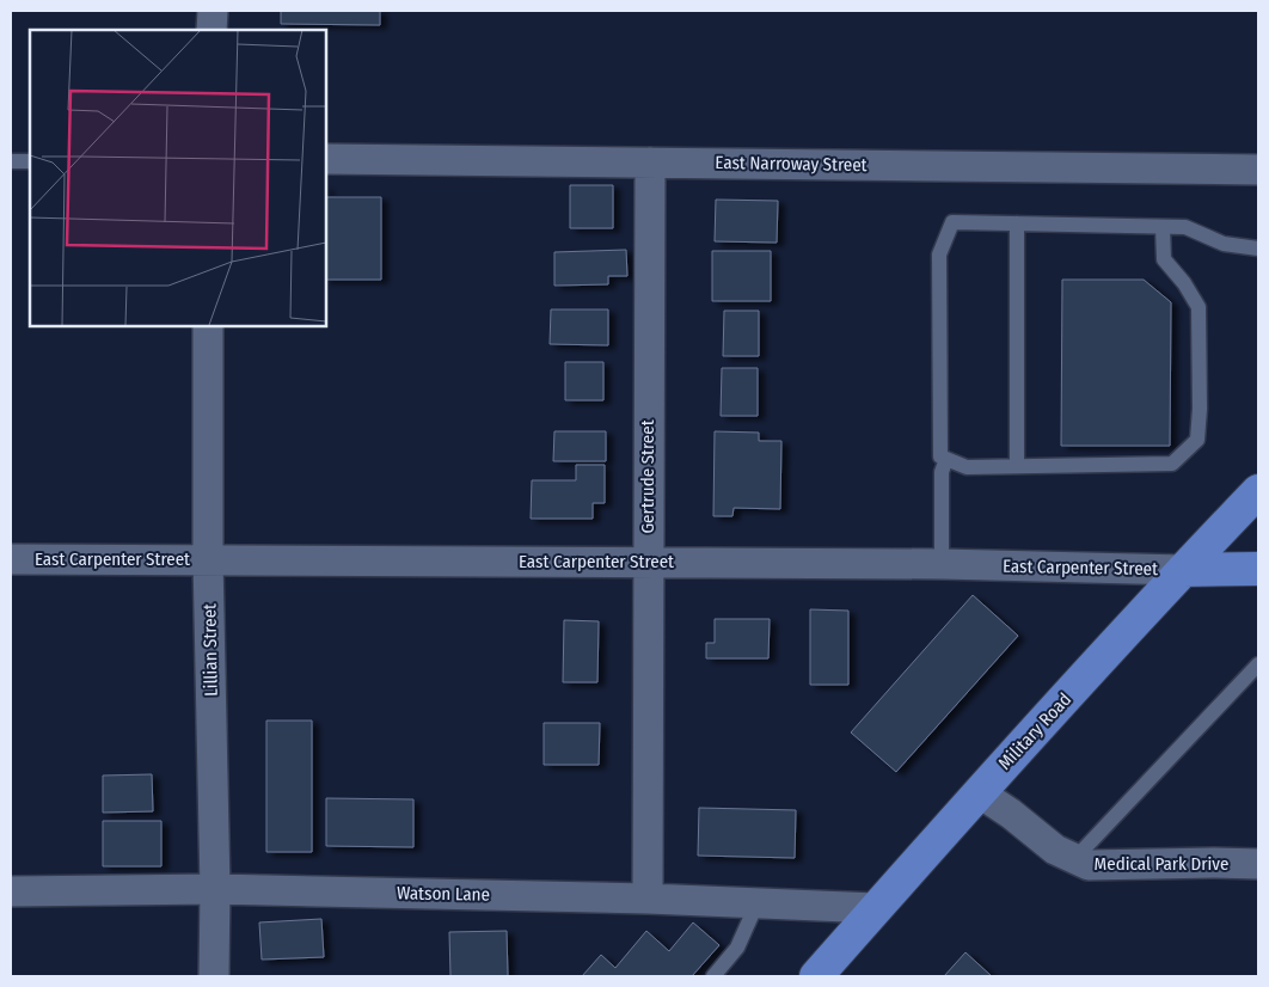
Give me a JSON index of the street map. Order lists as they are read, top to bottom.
{
  "streets": {
    "main road": ["Military Road"],
    "street": [
      "East Narroway Street",
      "Gertrude Street",
      "East Carpenter Street",
      "Lillian Street",
      "Medical Park Drive",
      "Watson Lane"
    ]
  },
  "crossings": [
    ["East Narroway Street", "Gertrude Street"],
    ["Gertrude Street", "East Carpenter Street"],
    ["Gertrude Street", "Watson Lane"],
    ["East Carpenter Street", "Lillian Street"],
    ["East Carpenter Street", "Military Road"],
    ["Lillian Street", "Watson Lane"],
    ["Military Road", "Medical Park Drive"],
    ["Military Road", "Watson Lane"]
  ]
}
